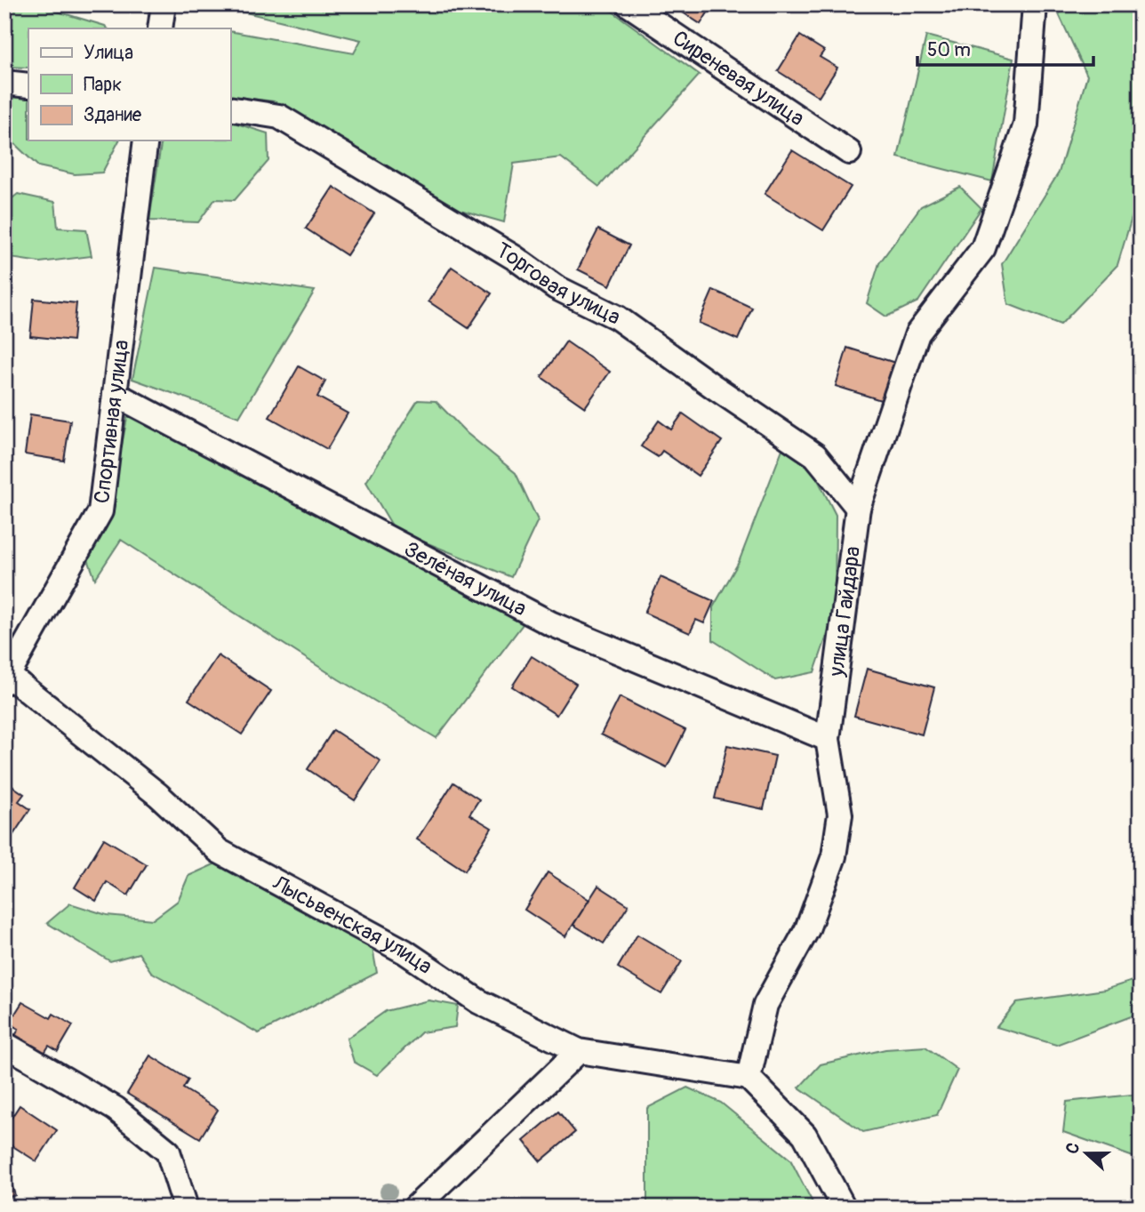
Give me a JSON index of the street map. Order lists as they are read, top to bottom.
{
  "streets": {
    "street": [
      "Сиреневая улица",
      "Торговая улица",
      "Спортивная улица",
      "Зелёная улица",
      "улица Гайдара",
      "Лысьвенская улица"
    ]
  },
  "crossings": [
    ["Торговая улица", "улица Гайдара"],
    ["Спортивная улица", "Зелёная улица"],
    ["Спортивная улица", "Лысьвенская улица"],
    ["Зелёная улица", "улица Гайдара"],
    ["улица Гайдара", "Лысьвенская улица"]
  ],
  "legend": ["Улица", "Парк", "Здание"],
  "scale_bar": "50 m",
  "north": "left"
}
